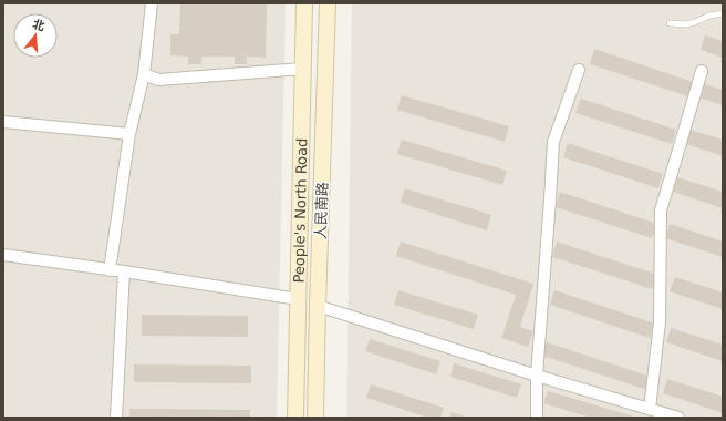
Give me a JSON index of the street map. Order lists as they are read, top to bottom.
{
  "streets": {
    "main road": ["People's North Road", "人民南路"]
  },
  "north": "top"
}
